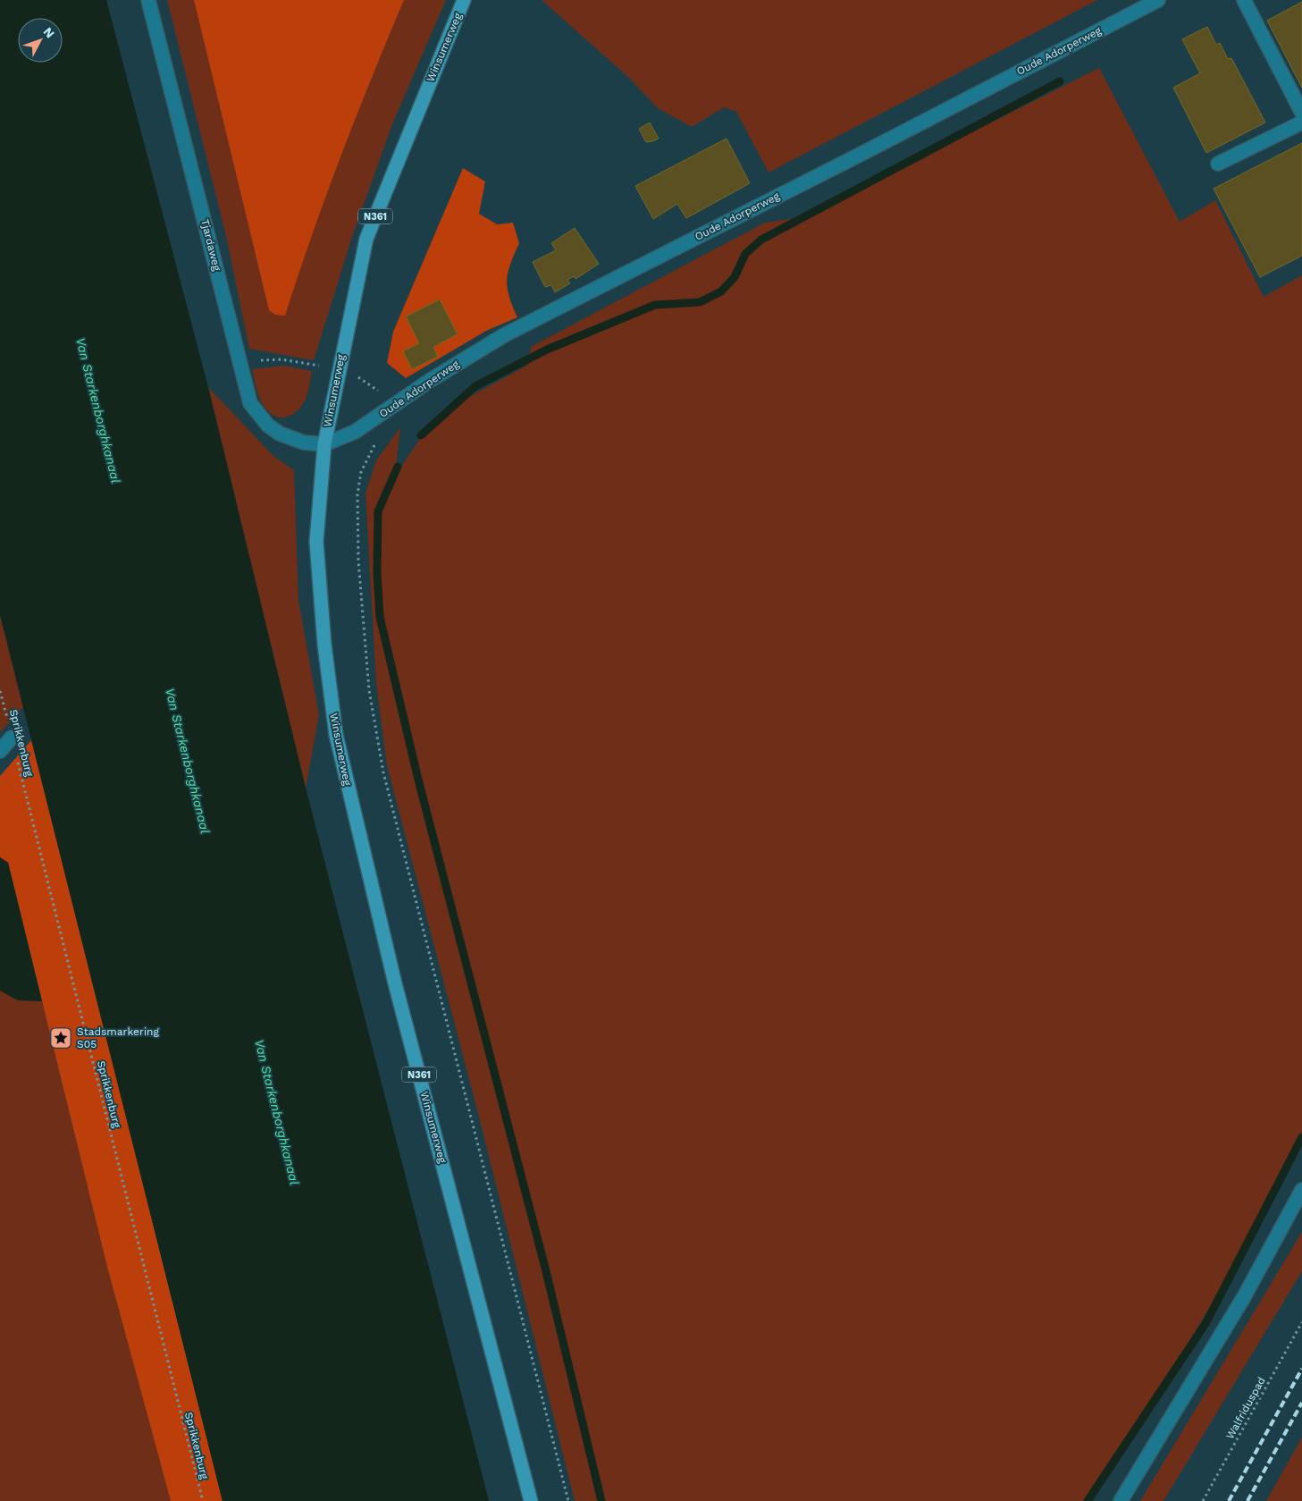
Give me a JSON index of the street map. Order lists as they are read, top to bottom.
{
  "streets": {
    "main road": ["Winsumerweg", "N361"],
    "street": ["Oude Adorperweg", "Tjardaweg"],
    "path": ["Sprikkenburg", "Walfriduspad"]
  },
  "crossings": [
    ["Winsumerweg", "Oude Adorperweg"],
    ["Winsumerweg", "Tjardaweg"],
    ["Oude Adorperweg", "Tjardaweg"]
  ],
  "water": ["Van Starkenborghkanaal"],
  "places": {
    "place": ["Stadsmarkering S05"]
  },
  "north": "top right"
}
